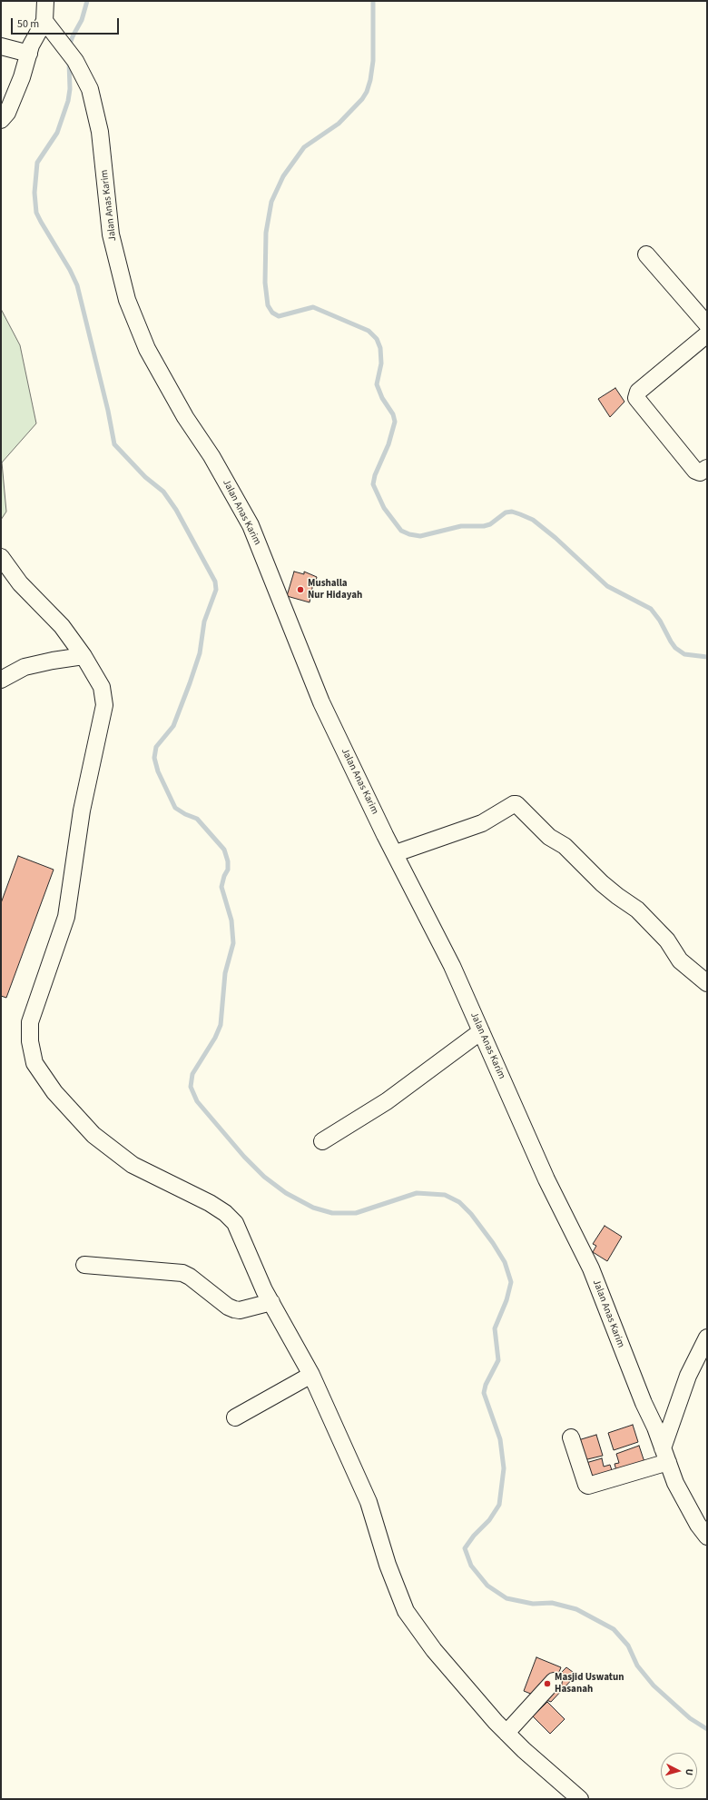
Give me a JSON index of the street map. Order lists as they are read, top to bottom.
{
  "streets": {
    "street": ["Jalan Anas Karim"]
  },
  "places": ["Mushalla Nur Hidayah", "Masjid Uswatun Hasanah"],
  "scale_bar": "50 m",
  "north": "right"
}
